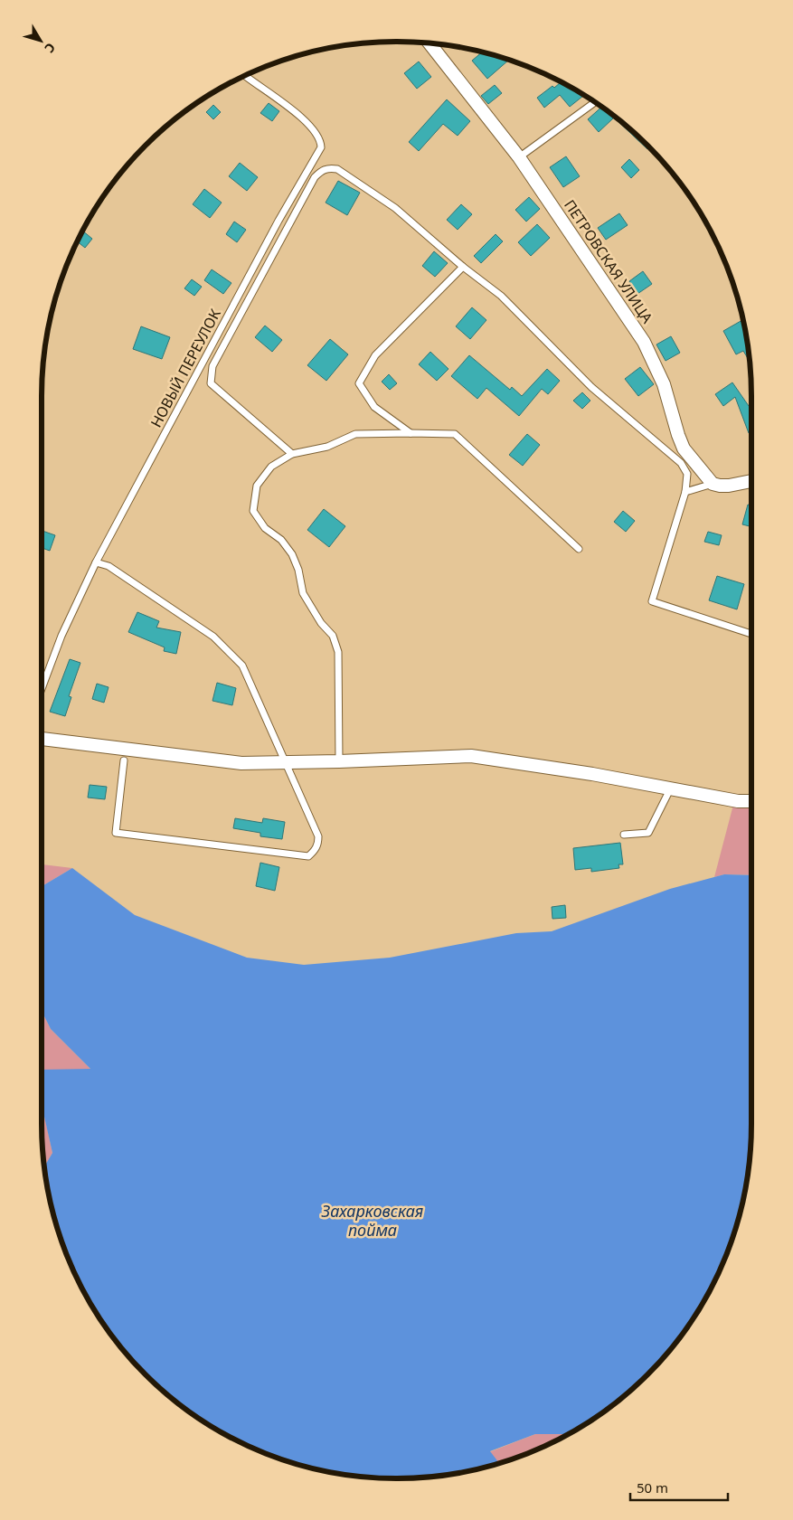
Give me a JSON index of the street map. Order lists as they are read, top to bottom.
{
  "streets": {
    "street": ["ПЕТРОВСКАЯ УЛИЦА"],
    "lane": ["НОВЫЙ ПЕРЕУЛОК"]
  },
  "water": ["Захарковская пойма"],
  "scale_bar": "50 m",
  "north": "bottom right"
}
